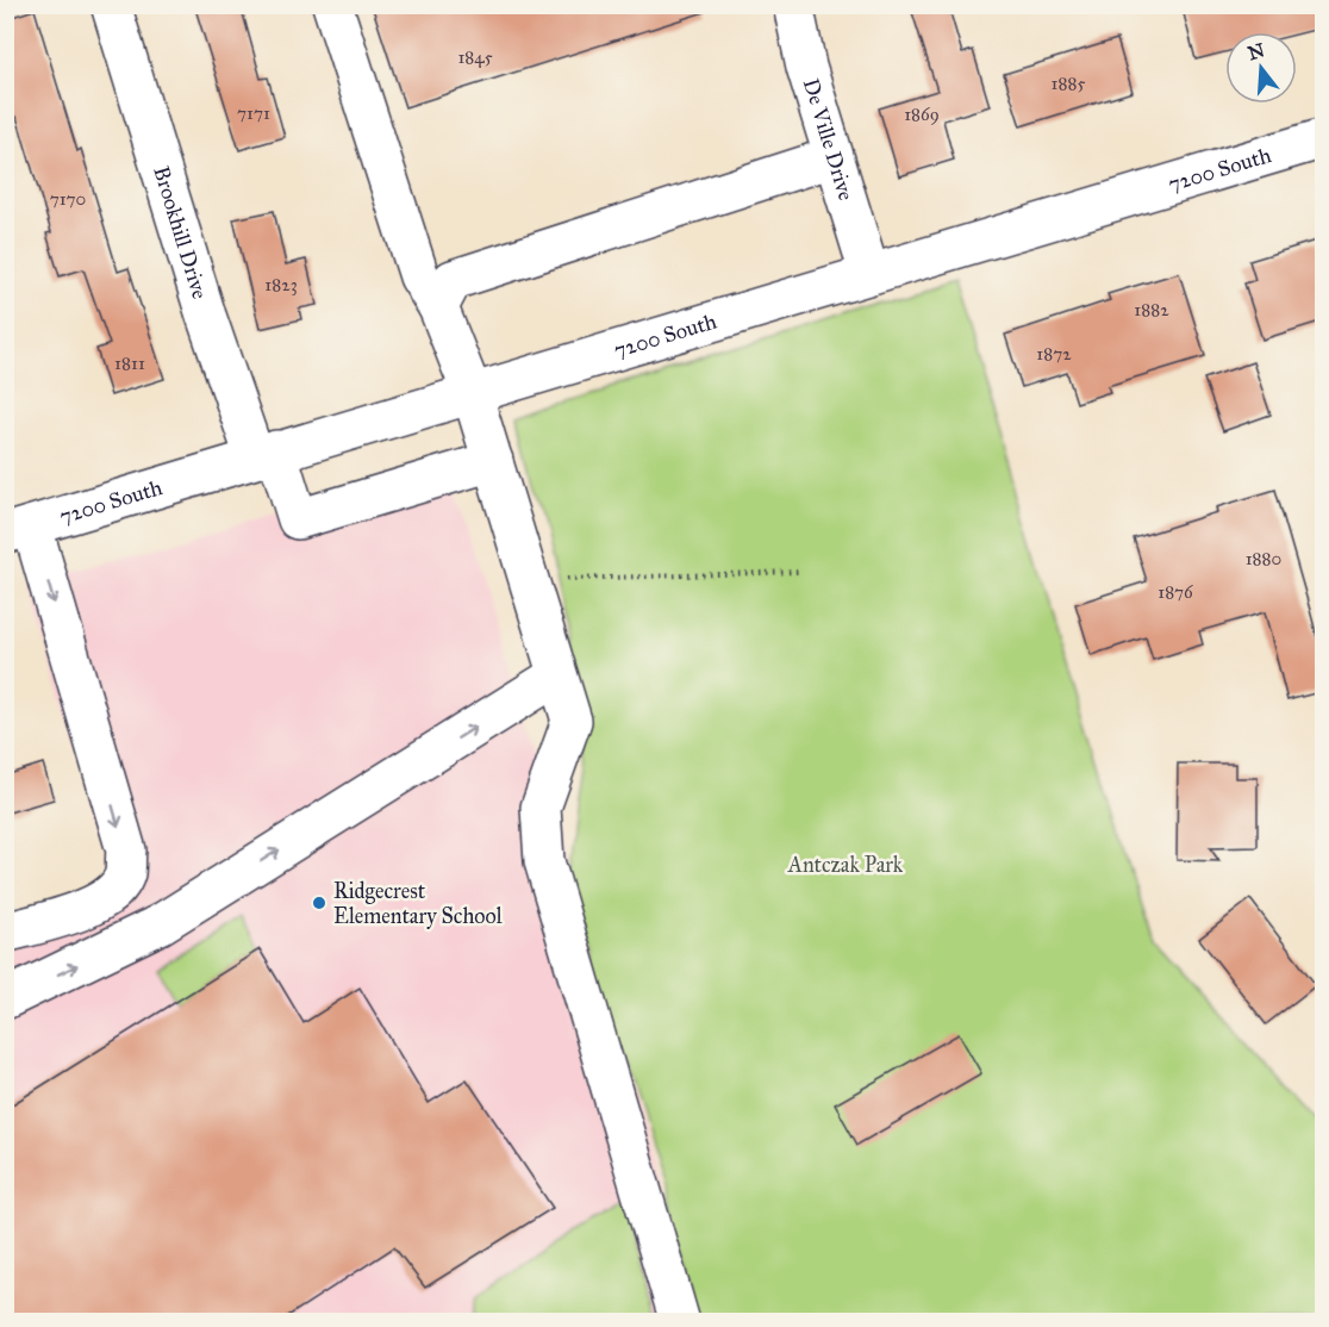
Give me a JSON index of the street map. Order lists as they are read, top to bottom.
{
  "streets": {
    "street": ["De Ville Drive", "7200 South", "Brookhill Drive"]
  },
  "crossings": [
    ["De Ville Drive", "7200 South"],
    ["7200 South", "Brookhill Drive"]
  ],
  "parks": ["Antczak Park"],
  "places": ["Ridgecrest Elementary School"],
  "house_numbers": [
    "1845",
    "1885",
    "7171",
    "1869",
    "7170",
    "1823",
    "1882",
    "1872",
    "1811",
    "1880",
    "1876"
  ],
  "north": "top"
}
